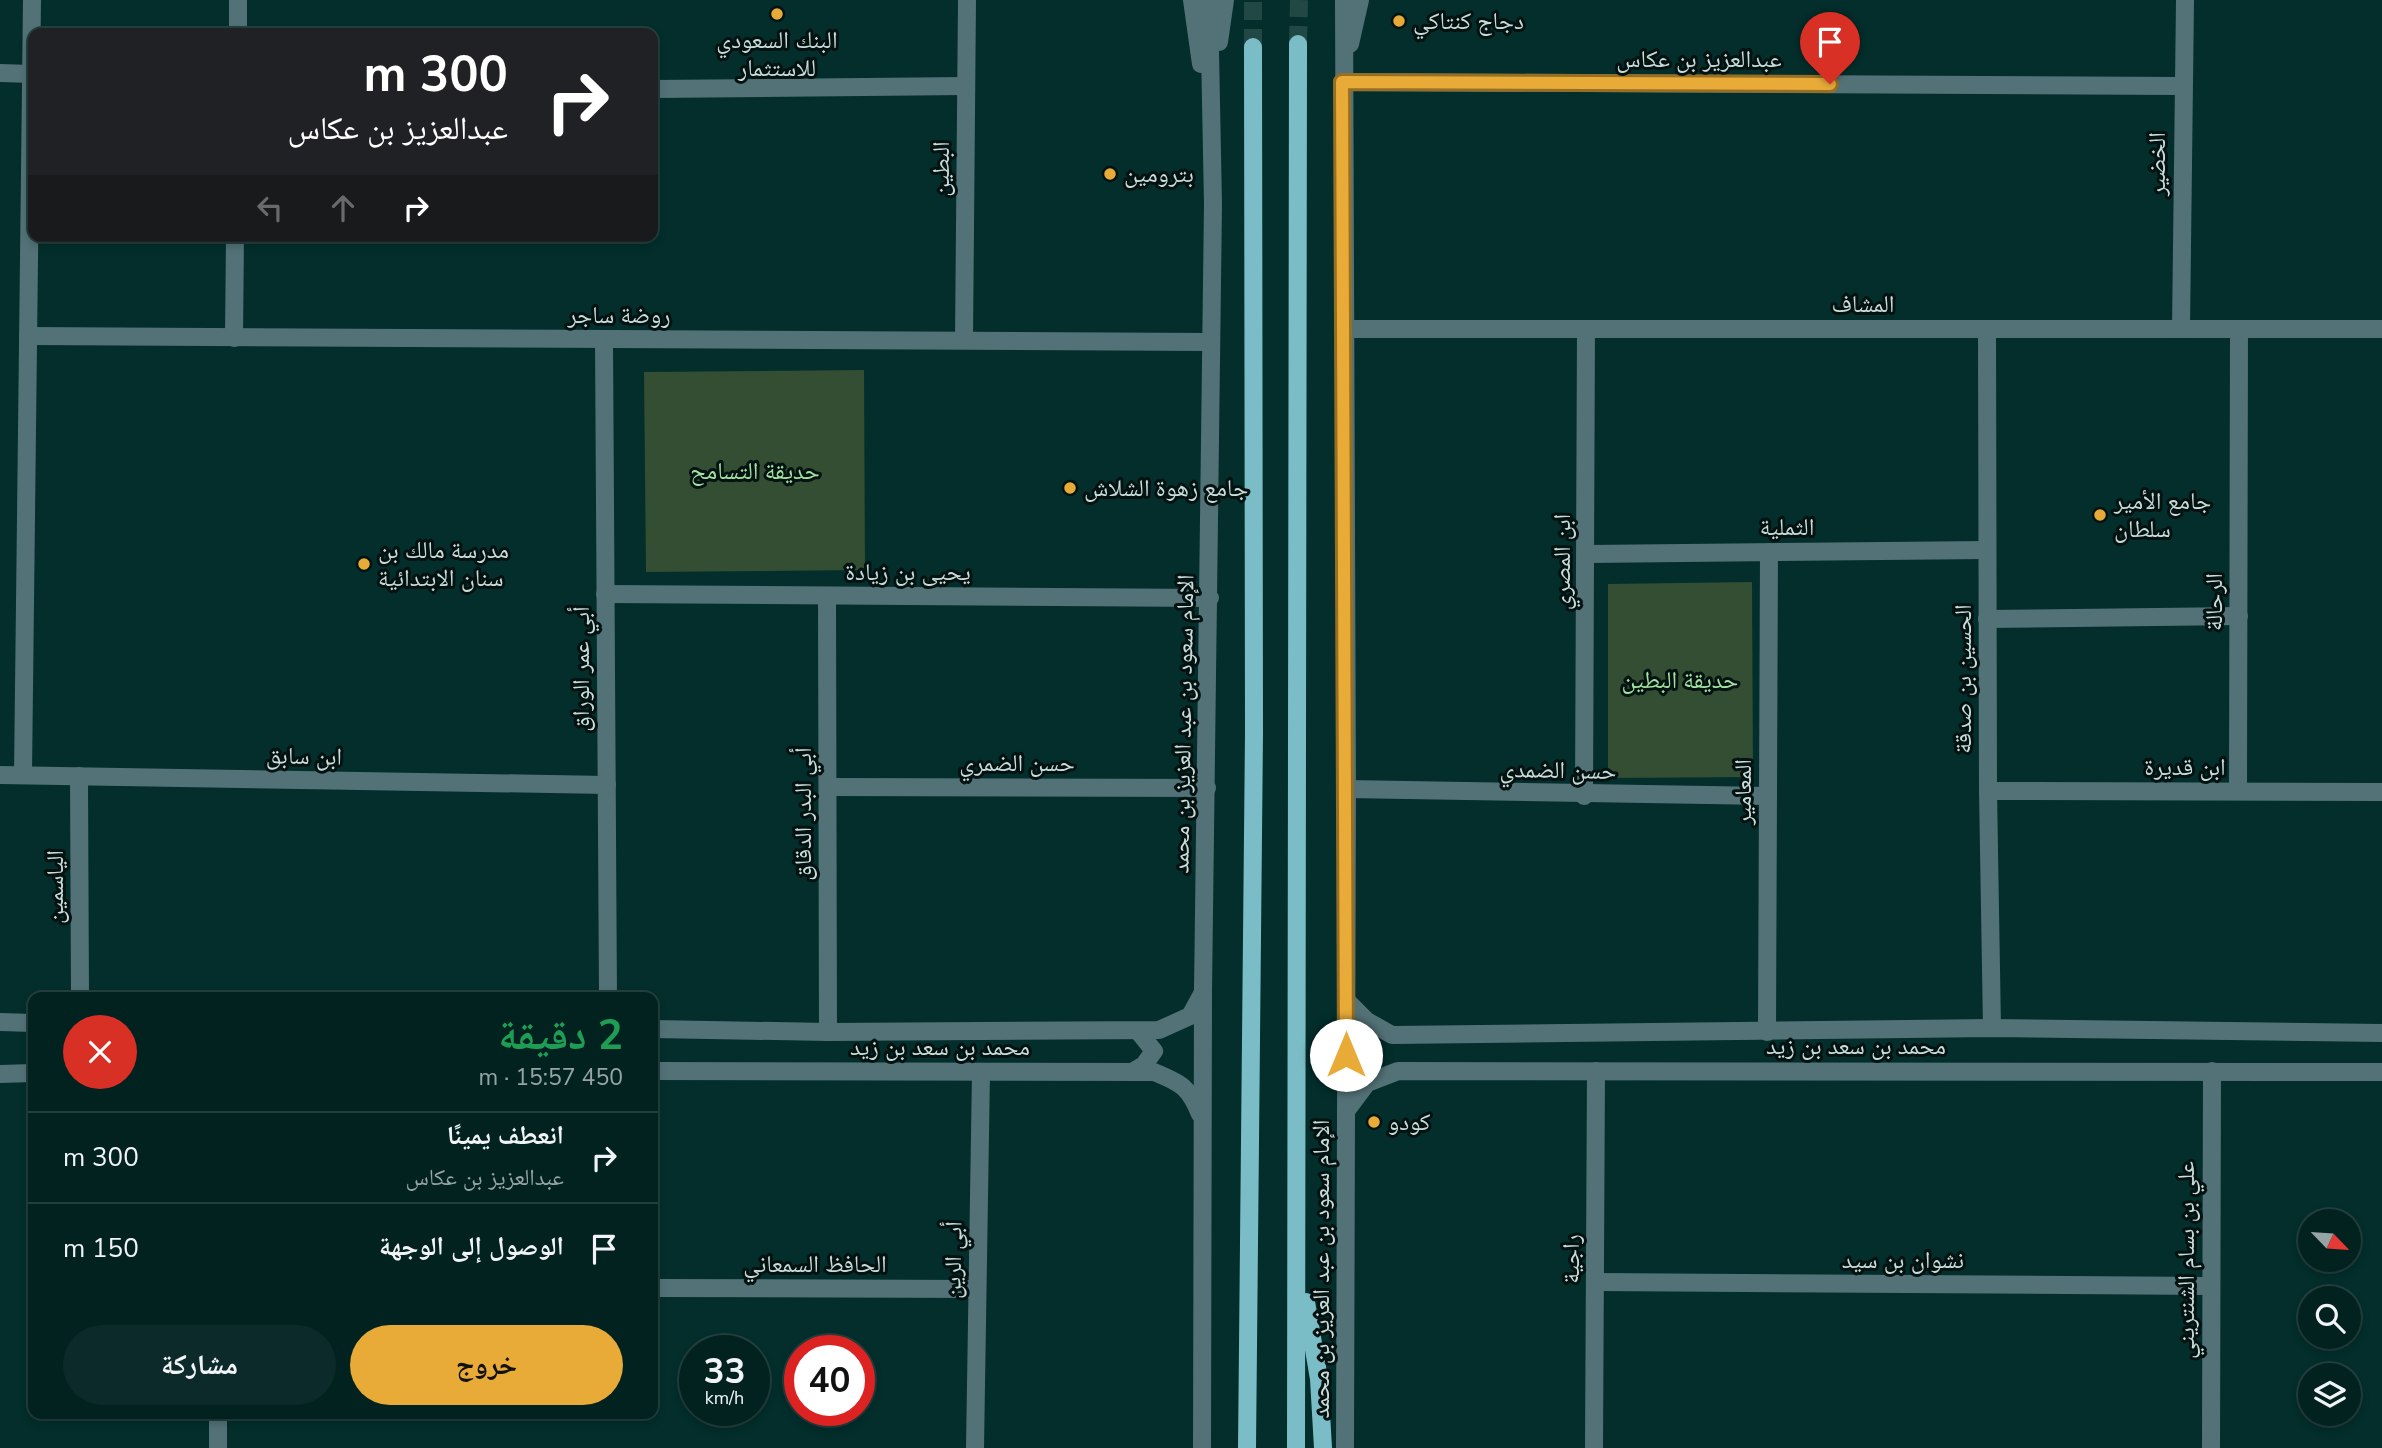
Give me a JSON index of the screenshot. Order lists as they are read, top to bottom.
{
  "streets": {
    "main road": ["الإمام سعود بن عبد العزيز بن محمد"],
    "street": [
      "عبدالعزيز بن عكاس",
      "الخضير",
      "البطين",
      "المشاف",
      "روضة ساجر",
      "الثملية",
      "ابن المصري",
      "يحيى بن زيادة",
      "الرحالة",
      "أبي عمر الوراق",
      "الحسين بن صدقة",
      "ابن سابق",
      "حسن الضمري",
      "ابن قديرة",
      "حسن الضمدي",
      "المعامير",
      "أبي البدر الدقاق",
      "الياسمين",
      "محمد بن سعد بن زيد",
      "راجية",
      "أبي الرين",
      "نشوان بن سيد",
      "علي بن بسام الشنتريني",
      "الحافظ السمعاني"
    ]
  },
  "crossings": [
    ["عبدالعزيز بن عكاس", "الخضير"],
    ["عبدالعزيز بن عكاس", "الإمام سعود بن عبد العزيز بن محمد"],
    ["الخضير", "المشاف"],
    ["البطين", "روضة ساجر"],
    ["المشاف", "ابن المصري"],
    ["المشاف", "الرحالة"],
    ["المشاف", "الحسين بن صدقة"],
    ["المشاف", "الإمام سعود بن عبد العزيز بن محمد"],
    ["روضة ساجر", "أبي عمر الوراق"],
    ["روضة ساجر", "الإمام سعود بن عبد العزيز بن محمد"],
    ["الثملية", "ابن المصري"],
    ["الثملية", "الحسين بن صدقة"],
    ["الثملية", "المعامير"],
    ["ابن المصري", "حسن الضمدي"],
    ["يحيى بن زيادة", "أبي عمر الوراق"],
    ["يحيى بن زيادة", "الإمام سعود بن عبد العزيز بن محمد"],
    ["يحيى بن زيادة", "أبي البدر الدقاق"],
    ["الرحالة", "ابن قديرة"],
    ["أبي عمر الوراق", "ابن سابق"],
    ["الحسين بن صدقة", "ابن قديرة"],
    ["الحسين بن صدقة", "محمد بن سعد بن زيد"],
    ["الإمام سعود بن عبد العزيز بن محمد", "حسن الضمري"],
    ["الإمام سعود بن عبد العزيز بن محمد", "حسن الضمدي"],
    ["الإمام سعود بن عبد العزيز بن محمد", "محمد بن سعد بن زيد"],
    ["ابن سابق", "الياسمين"],
    ["حسن الضمري", "أبي البدر الدقاق"],
    ["حسن الضمدي", "المعامير"],
    ["المعامير", "محمد بن سعد بن زيد"],
    ["أبي البدر الدقاق", "محمد بن سعد بن زيد"],
    ["محمد بن سعد بن زيد", "راجية"],
    ["محمد بن سعد بن زيد", "أبي الرين"],
    ["محمد بن سعد بن زيد", "علي بن بسام الشنتريني"],
    ["راجية", "نشوان بن سيد"],
    ["أبي الرين", "الحافظ السمعاني"],
    ["نشوان بن سيد", "علي بن بسام الشنتريني"]
  ],
  "parks": ["حديقة التسامح", "حديقة البطين"],
  "places": [
    "البنك السعودي للاستثمار",
    "دجاج كنتاكي",
    "بترومين",
    "جامع زهوة الشلاش",
    "جامع الأمير سلطان",
    "مدرسة مالك بن سنان الابتدائية",
    "كودو"
  ],
  "north": "bottom right",
  "page": {
    "turn": ["300 m", "عبدالعزيز بن عكاس"],
    "heading": ["2 دقيقة", "450 m · 15:57"],
    "list": [
      {
        "name": "انعطف يمينًا",
        "note": "عبدالعزيز بن عكاس",
        "value": "300 m"
      },
      {
        "name": "الوصول إلى الوجهة",
        "value": "150 m"
      }
    ],
    "buttons": ["خروج", "مشاركة"],
    "speed": "33 km/h",
    "limit": "40"
  }
}
